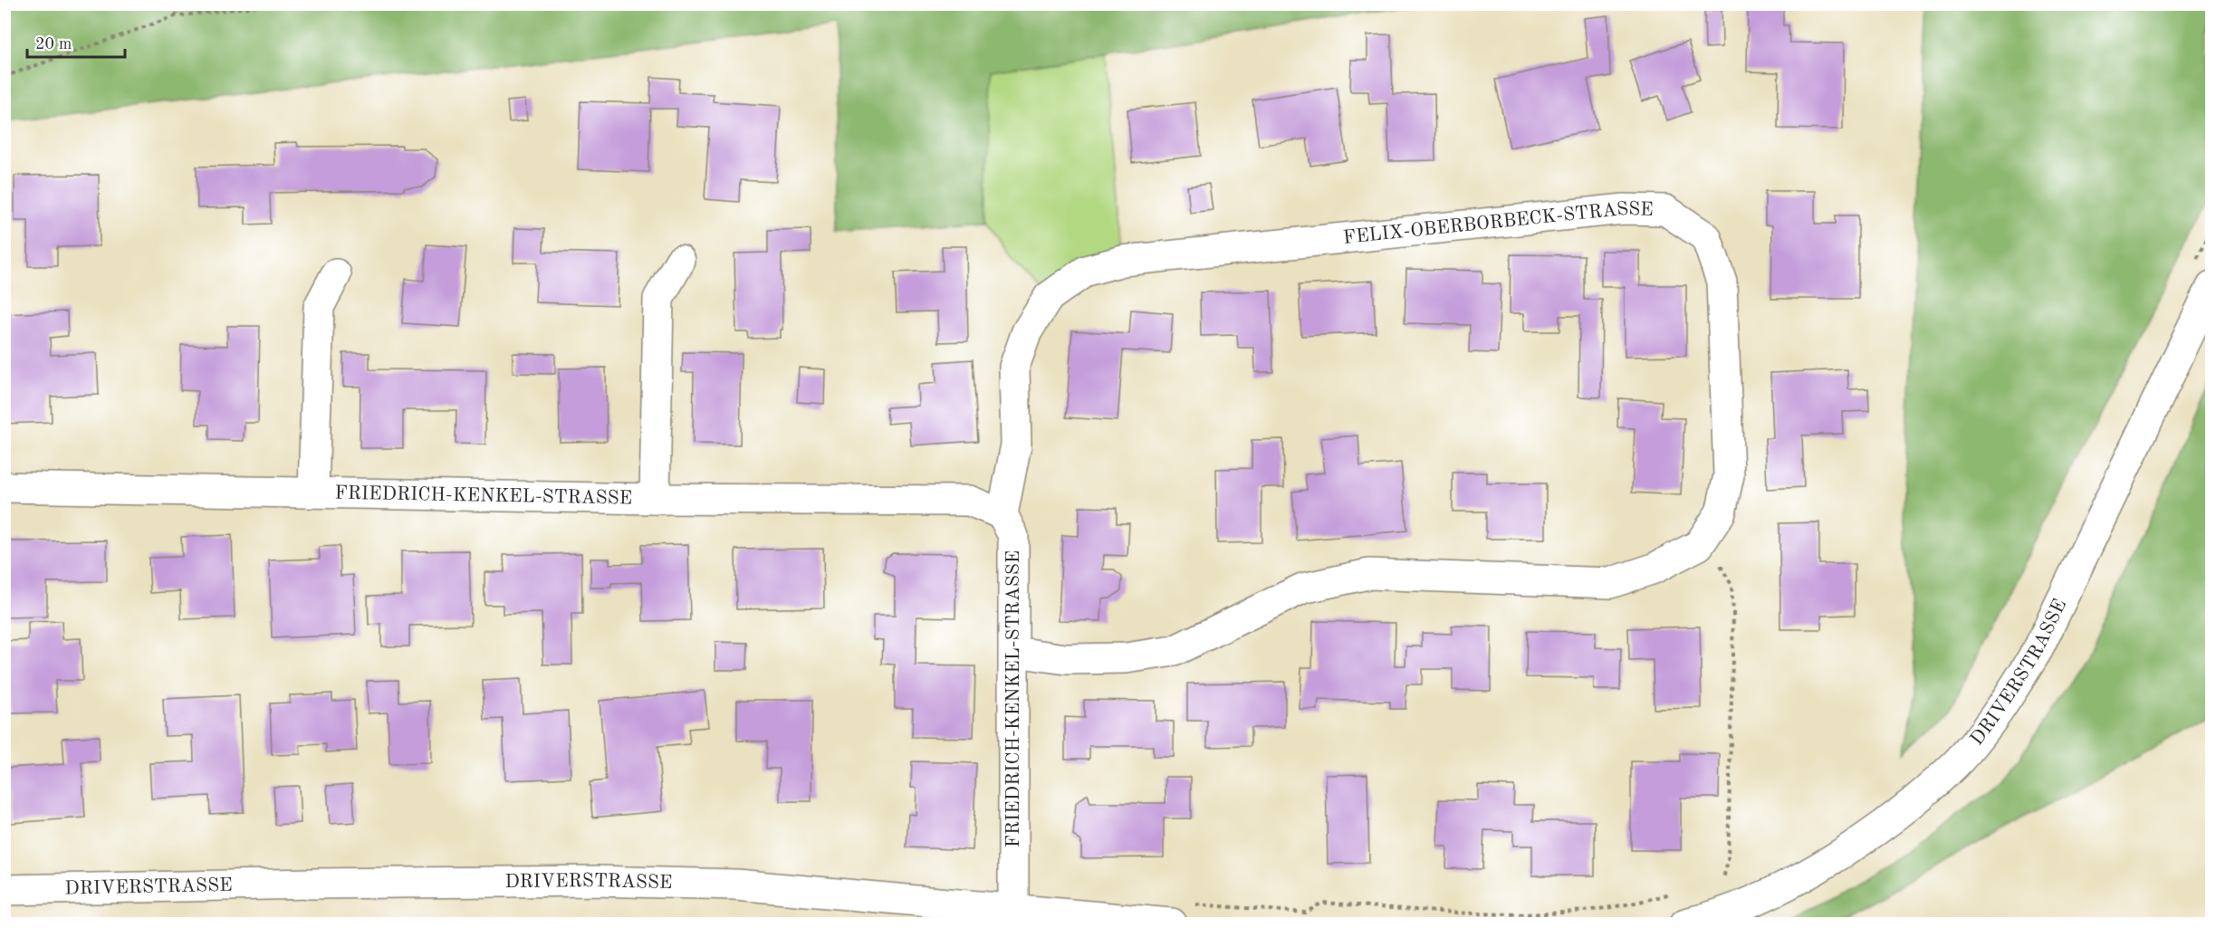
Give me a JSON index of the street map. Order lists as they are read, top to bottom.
{
  "streets": {
    "street": ["FELIX-OBERBORBECK-STRASSE", "FRIEDRICH-KENKEL-STRASSE", "DRIVERSTRASSE"]
  },
  "crossings": [
    ["FELIX-OBERBORBECK-STRASSE", "FRIEDRICH-KENKEL-STRASSE"],
    ["FRIEDRICH-KENKEL-STRASSE", "DRIVERSTRASSE"]
  ],
  "scale_bar": "20 m"
}
